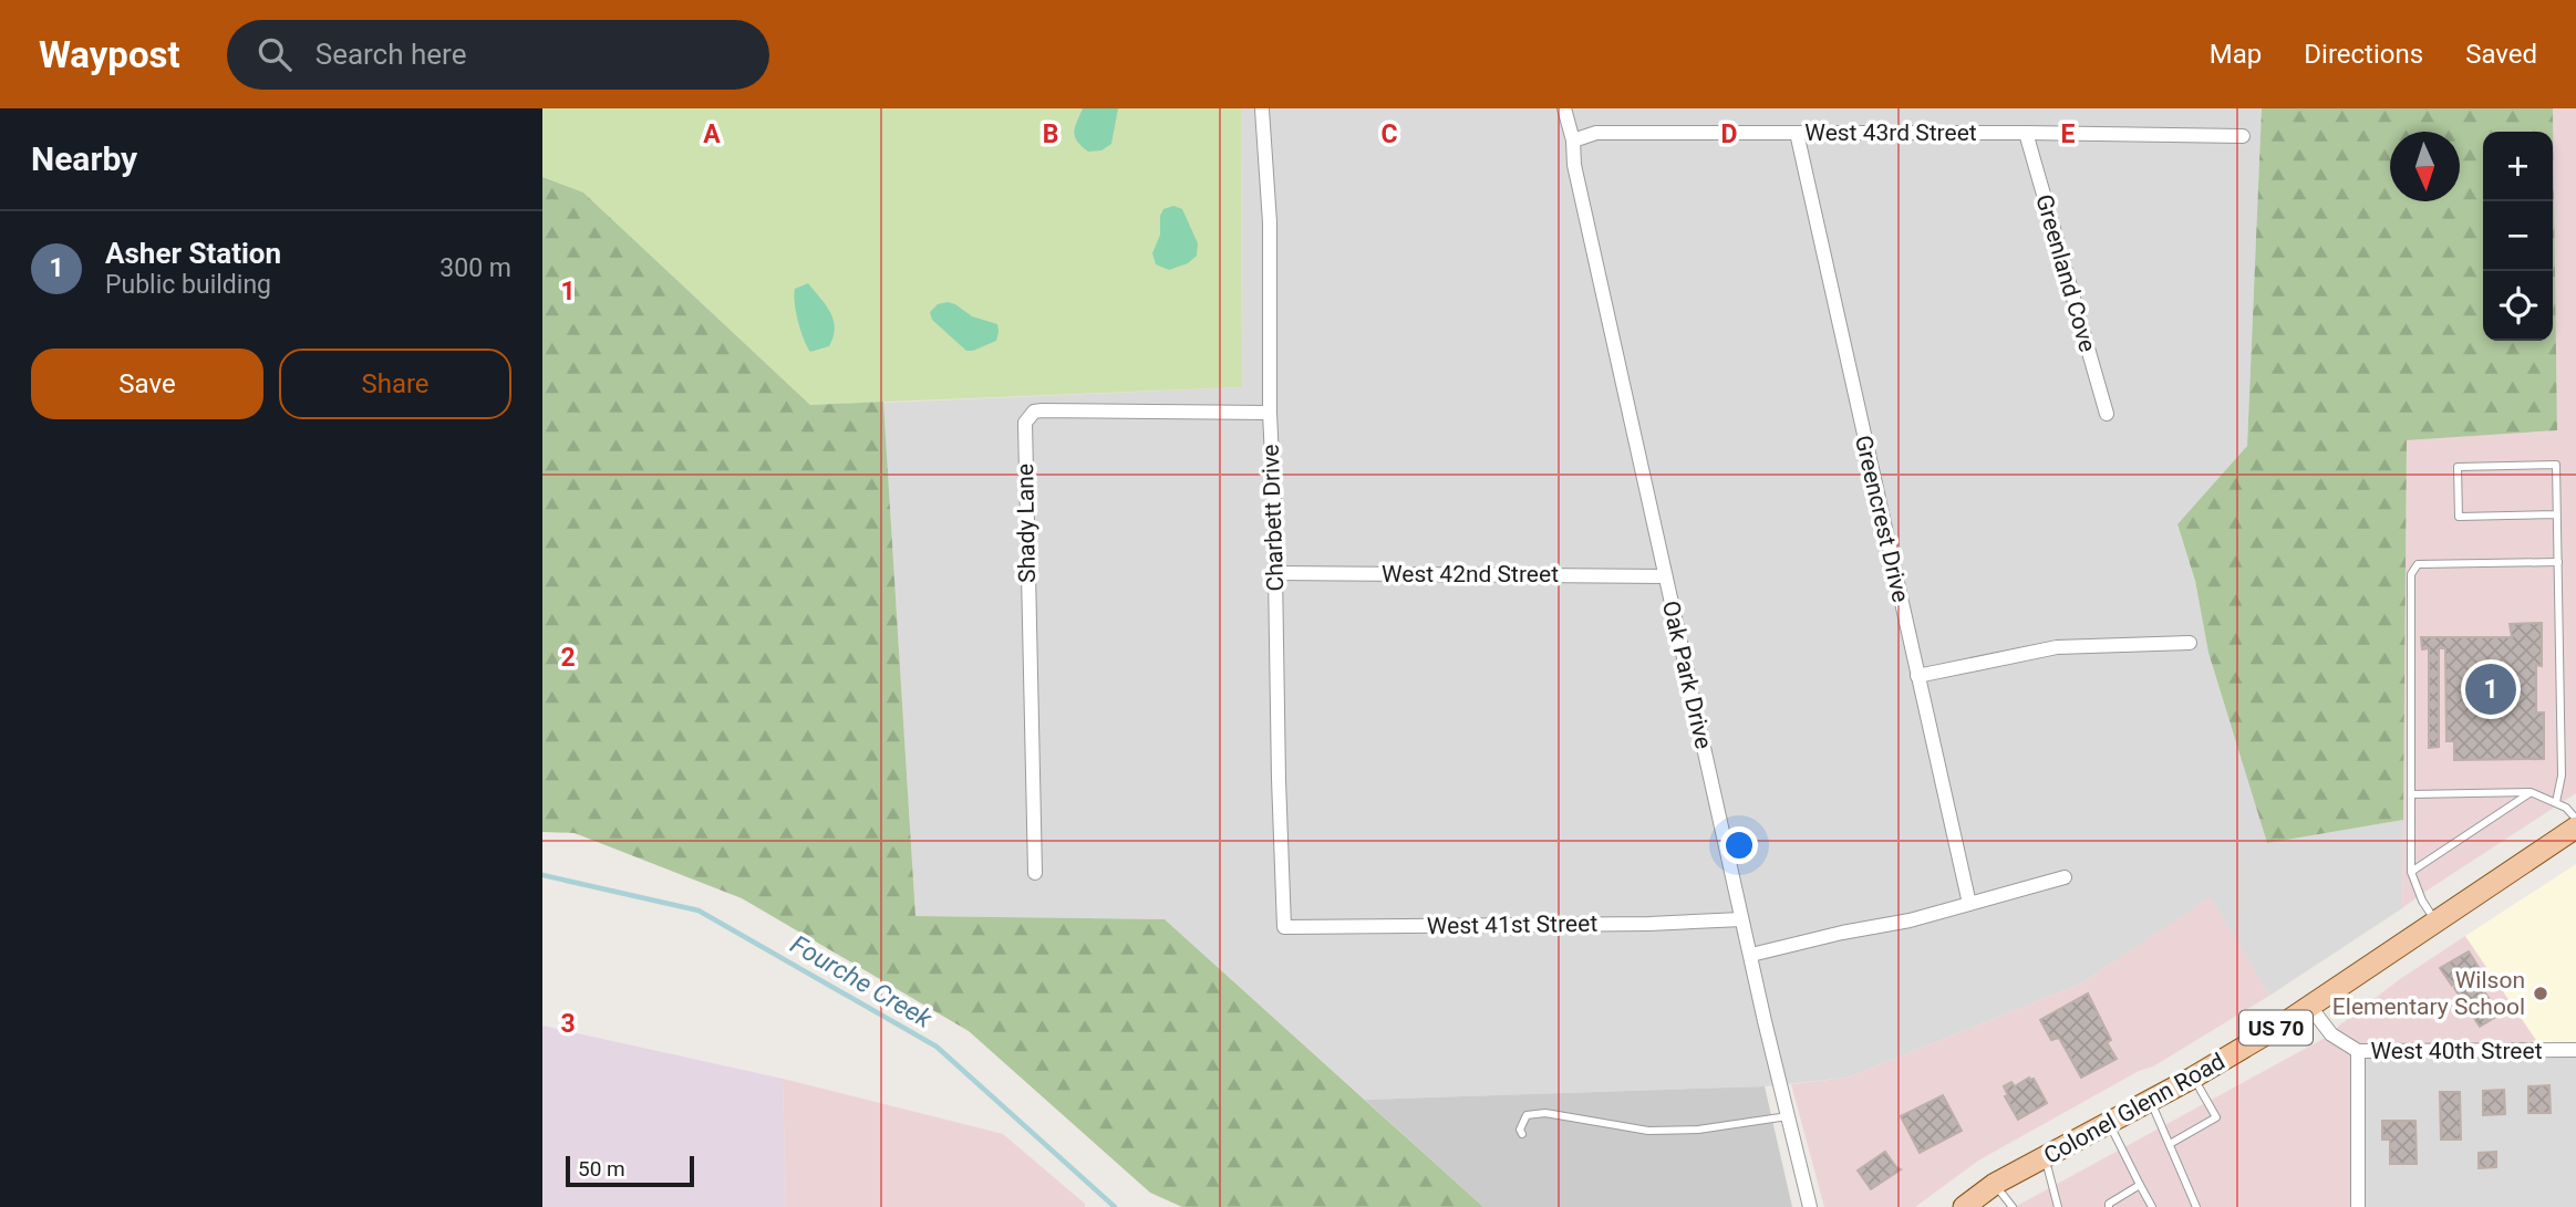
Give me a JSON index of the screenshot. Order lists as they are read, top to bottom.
{
  "streets": {
    "main road": ["US 70", "Colonel Glenn Road"],
    "street": [
      "West 43rd Street",
      "Greenland Cove",
      "Charbett Drive",
      "Greencrest Drive",
      "Shady Lane",
      "West 42nd Street",
      "Oak Park Drive",
      "West 41st Street",
      "West 40th Street"
    ]
  },
  "crossings": [
    ["West 43rd Street", "Greenland Cove"],
    ["West 43rd Street", "Greencrest Drive"],
    ["West 43rd Street", "Oak Park Drive"],
    ["Charbett Drive", "Shady Lane"],
    ["Charbett Drive", "West 42nd Street"],
    ["Charbett Drive", "West 41st Street"],
    ["West 42nd Street", "Oak Park Drive"],
    ["Oak Park Drive", "West 41st Street"],
    ["West 40th Street", "Colonel Glenn Road"]
  ],
  "water": ["Fourche Creek"],
  "places": ["Wilson Elementary School"],
  "scale_bar": "50 m",
  "north": "bottom",
  "page": {
    "header": "Waypost",
    "search": "Search here",
    "nav": ["Map", "Directions", "Saved"],
    "heading": "Nearby",
    "map_buttons": ["+", "−"],
    "list": [
      {
        "mark": "1",
        "name": "Asher Station",
        "note": "Public building",
        "value": "300 m"
      }
    ],
    "buttons": ["Save", "Share"],
    "pins": "1",
    "scale": "50 m"
  },
  "grid": {
    "columns": [
      "A",
      "B",
      "C",
      "D",
      "E"
    ],
    "rows": ["1", "2", "3"]
  }
}
